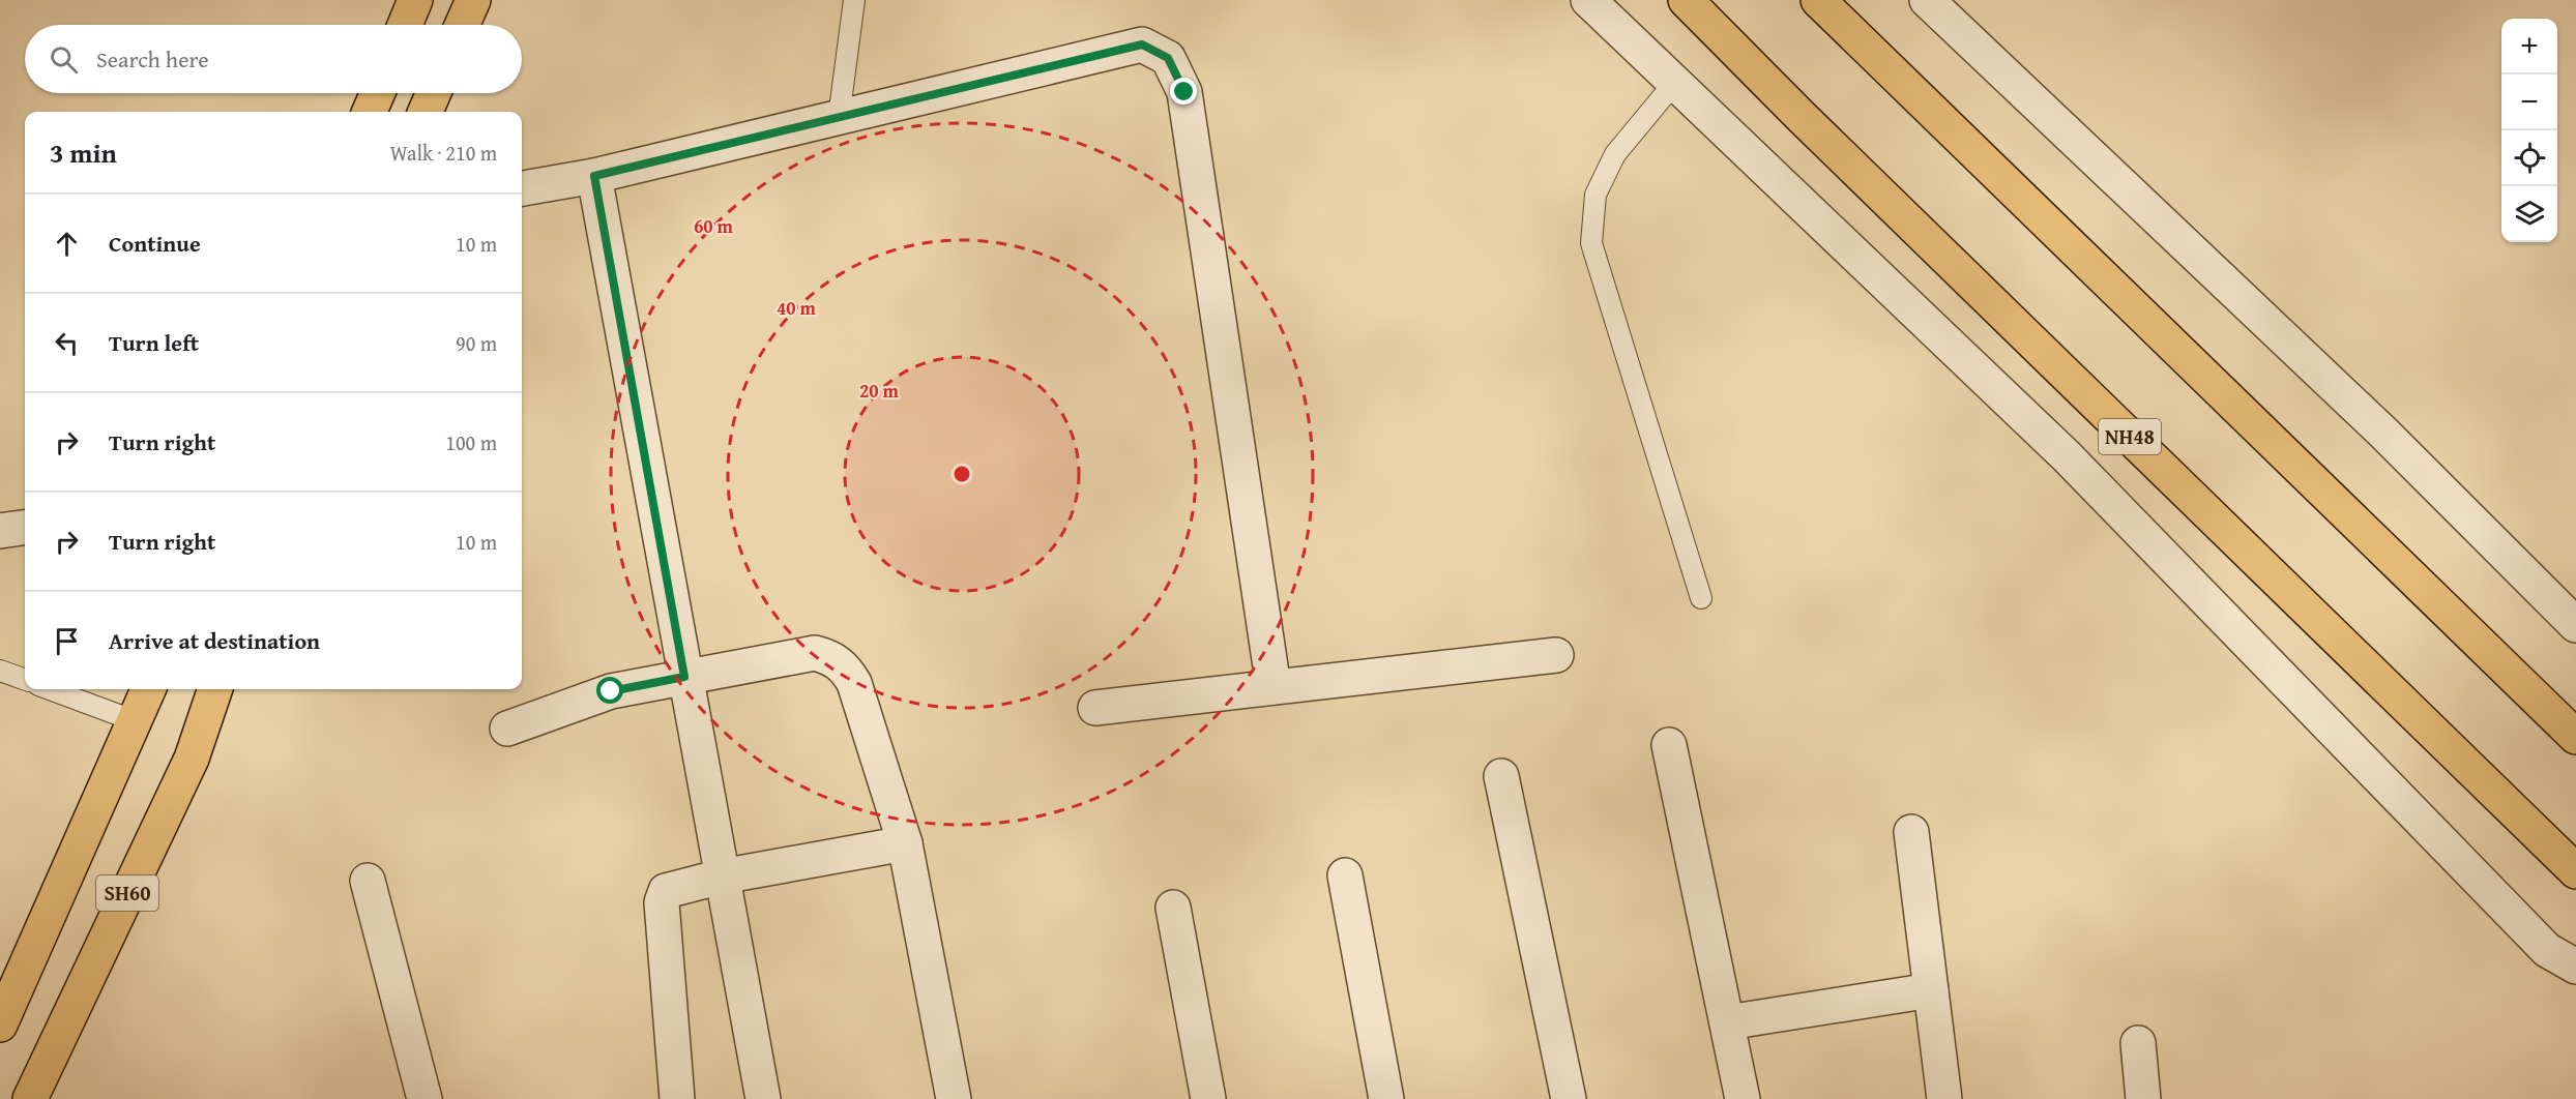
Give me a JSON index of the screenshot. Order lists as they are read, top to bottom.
{
  "streets": {
    "main road": ["NH48", "SH60"]
  },
  "page": {
    "map_buttons": ["+", "−"],
    "search": "Search here",
    "heading": ["3 min", "Walk · 210 m"],
    "list": [
      ["Continue", "10 m"],
      ["Turn left", "90 m"],
      ["Turn right", "100 m"],
      ["Turn right", "10 m"],
      "Arrive at destination"
    ]
  },
  "rings": ["60 m", "40 m", "20 m"]
}
